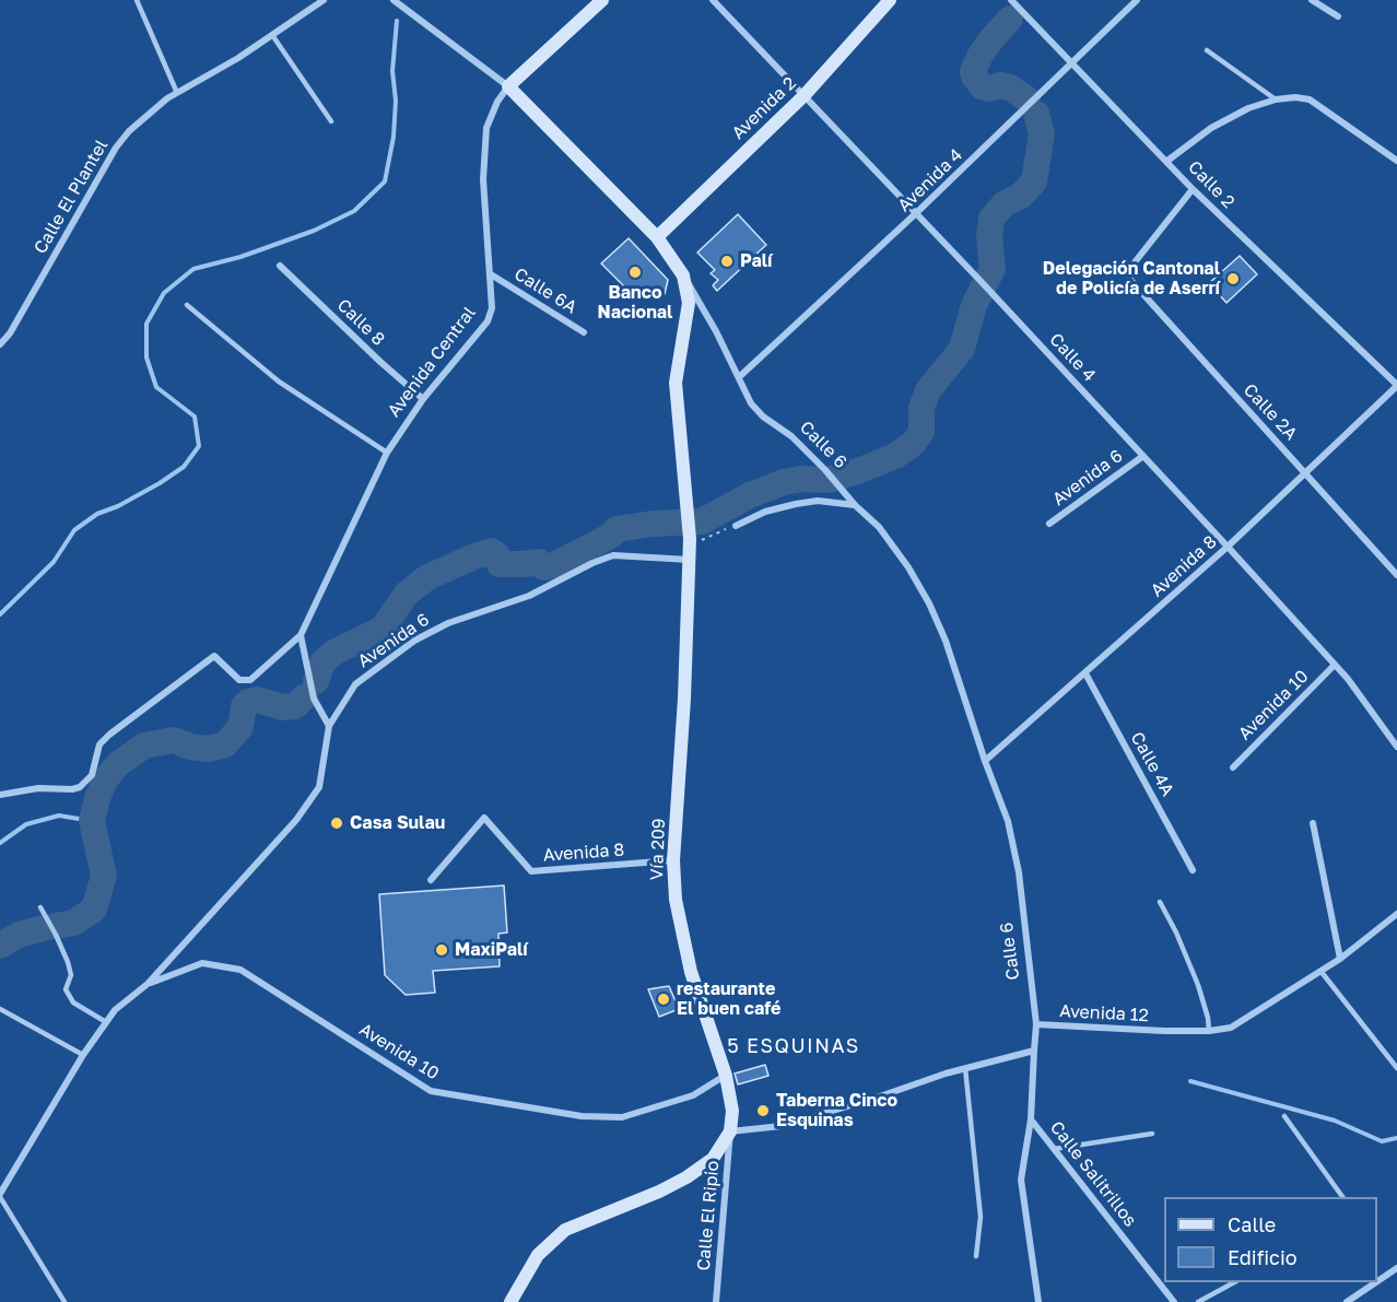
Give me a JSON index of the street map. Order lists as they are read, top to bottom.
{
  "streets": {
    "main road": [
      "Avenida 2",
      "Avenida Central",
      "Calle 6",
      "Vía 209"
    ],
    "street": [
      "Avenida 4",
      "Calle 2",
      "Calle El Plantel",
      "Calle 6A",
      "Calle 8",
      "Calle 4",
      "Calle 2A",
      "Avenida 6",
      "Avenida 8",
      "Avenida 10",
      "Calle 4A",
      "Avenida 12",
      "Calle Salitrillos",
      "Calle El Ripio"
    ]
  },
  "crossings": [
    ["Avenida 2", "Calle 4"],
    ["Avenida 2", "Calle 6"],
    ["Avenida 4", "Calle 2"],
    ["Avenida 4", "Calle 4"],
    ["Avenida 4", "Calle 6"],
    ["Calle 2", "Calle 2A"],
    ["Calle 2", "Avenida 8"],
    ["Calle 6A", "Avenida Central"],
    ["Calle 8", "Avenida Central"],
    ["Calle 4", "Avenida 6"],
    ["Calle 4", "Avenida 8"],
    ["Calle 4", "Avenida 10"],
    ["Avenida Central", "Calle 6"],
    ["Calle 2A", "Avenida 8"],
    ["Calle 6", "Avenida 8"],
    ["Calle 6", "Vía 209"],
    ["Calle 6", "Avenida 12"],
    ["Avenida 6", "Avenida 10"],
    ["Avenida 6", "Vía 209"],
    ["Avenida 8", "Calle 4A"],
    ["Avenida 8", "Vía 209"],
    ["Avenida 10", "Vía 209"],
    ["Vía 209", "Calle El Ripio"],
    ["Avenida 12", "Calle Salitrillos"]
  ],
  "districts": ["5 ESQUINAS"],
  "places": [
    "Palí",
    "Banco Nacional",
    "Delegación Cantonal de Policía de Aserrí",
    "Casa Sulau",
    "MaxiPalí",
    "restaurante El buen café",
    "Taberna Cinco Esquinas"
  ],
  "legend": ["Calle", "Edificio"]
}
